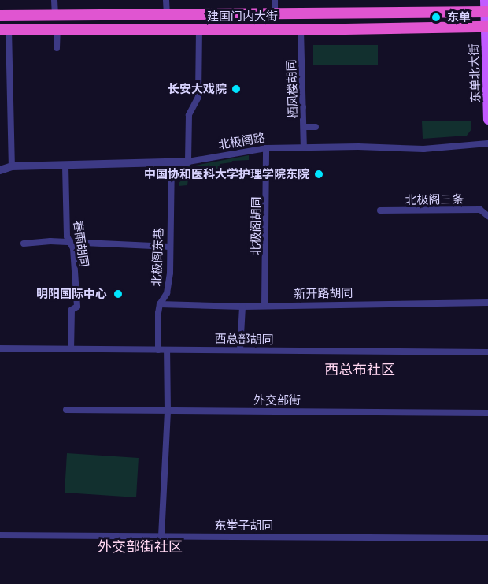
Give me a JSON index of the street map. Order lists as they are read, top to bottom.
{
  "streets": {
    "highway": ["建国门内大街"],
    "main road": ["东单北大街"],
    "street": [
      "栖凤楼胡同",
      "北极阁路",
      "北极阁三条",
      "北极阁胡同",
      "春雨胡同",
      "北极阁东巷",
      "新开路胡同",
      "西总部胡同",
      "外交部街",
      "东堂子胡同"
    ]
  },
  "crossings": [
    ["建国门内大街", "东单北大街"],
    ["建国门内大街", "栖凤楼胡同"],
    ["栖凤楼胡同", "北极阁路"],
    ["北极阁路", "北极阁胡同"],
    ["北极阁路", "春雨胡同"],
    ["北极阁路", "北极阁东巷"],
    ["北极阁胡同", "新开路胡同"],
    ["春雨胡同", "西总部胡同"],
    ["北极阁东巷", "新开路胡同"],
    ["北极阁东巷", "西总部胡同"]
  ],
  "districts": ["西总布社区", "外交部街社区"],
  "places": [
    "东单",
    "长安大戏院",
    "中国协和医科大学护理学院东院",
    "明阳国际中心"
  ]
}
